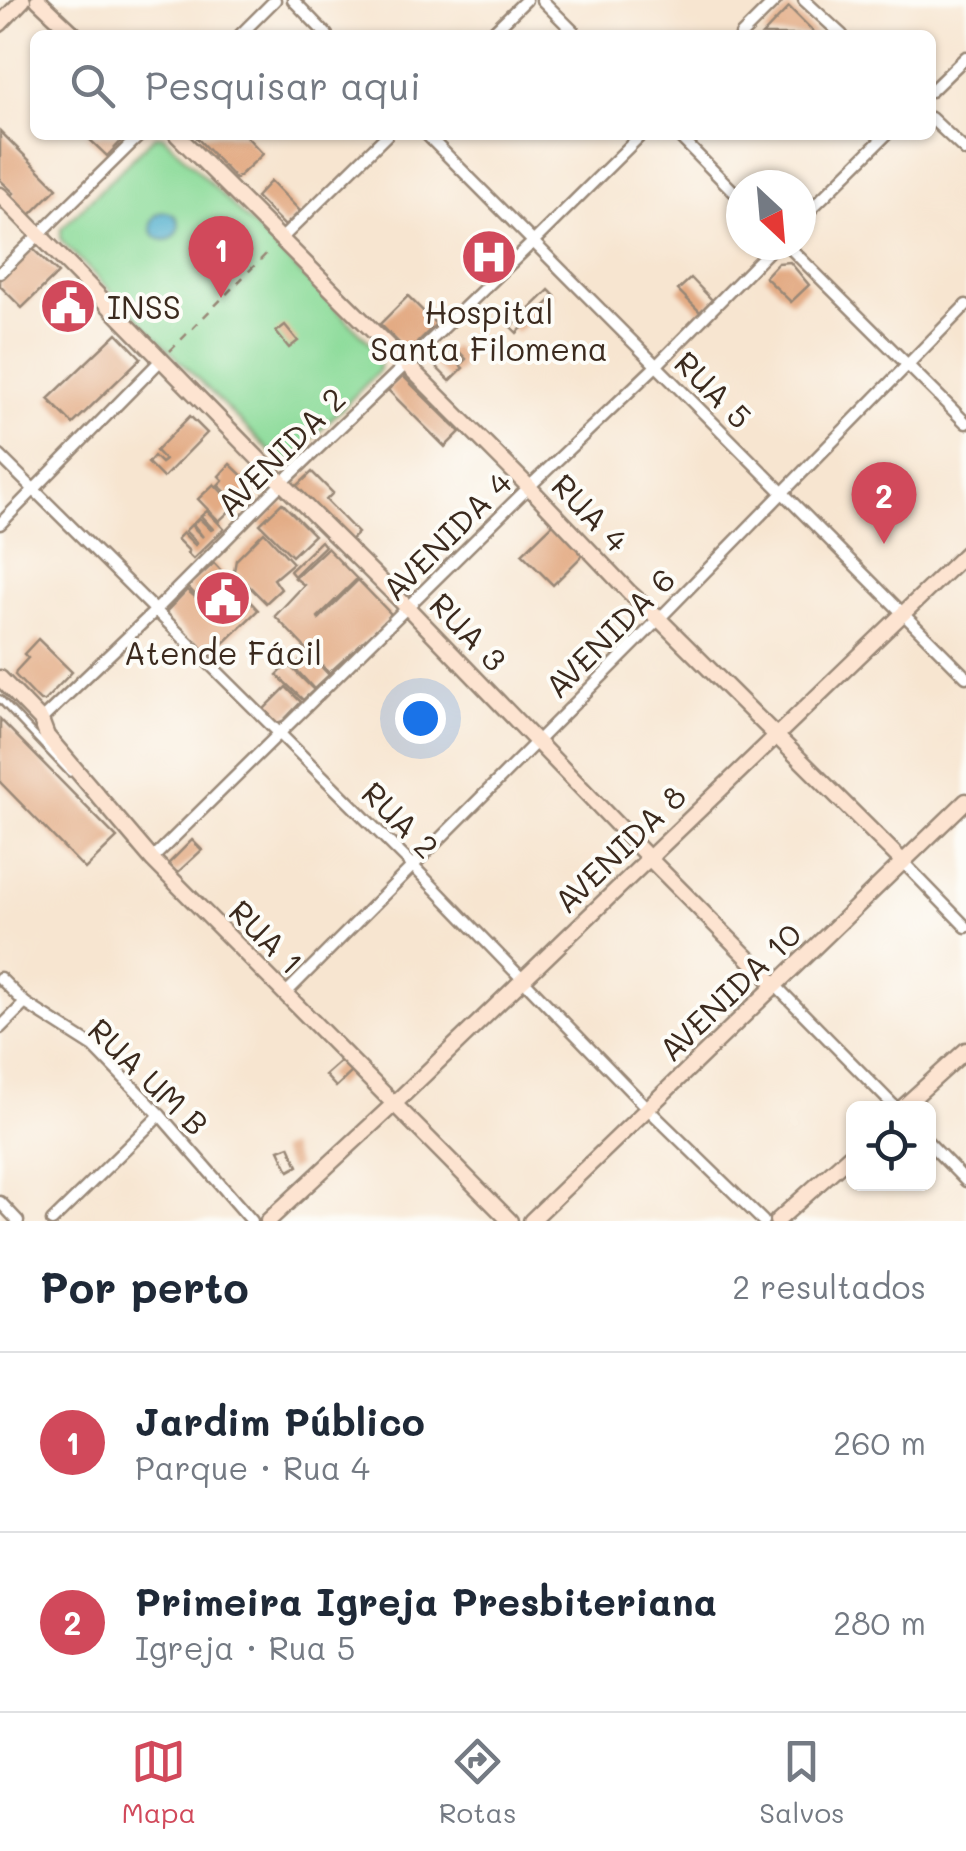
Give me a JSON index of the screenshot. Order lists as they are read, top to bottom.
{
  "streets": {
    "main road": [
      "RUA 4",
      "RUA 3",
      "AVENIDA 8",
      "RUA 1",
      "AVENIDA 10"
    ],
    "street": [
      "RUA 5",
      "AVENIDA 2",
      "AVENIDA 4",
      "AVENIDA 6",
      "RUA 2",
      "RUA UM B"
    ]
  },
  "crossings": [
    ["RUA 5", "AVENIDA 2"],
    ["RUA 5", "AVENIDA 4"],
    ["RUA 5", "AVENIDA 6"],
    ["RUA 5", "AVENIDA 8"],
    ["AVENIDA 2", "RUA 4"],
    ["AVENIDA 2", "RUA 3"],
    ["AVENIDA 2", "RUA 2"],
    ["AVENIDA 2", "RUA 1"],
    ["RUA 4", "AVENIDA 4"],
    ["RUA 4", "AVENIDA 6"],
    ["RUA 4", "AVENIDA 8"],
    ["RUA 4", "AVENIDA 10"],
    ["AVENIDA 4", "RUA 3"],
    ["AVENIDA 4", "RUA 2"],
    ["AVENIDA 4", "RUA 1"],
    ["RUA 3", "AVENIDA 6"],
    ["RUA 3", "AVENIDA 8"],
    ["RUA 3", "AVENIDA 10"],
    ["AVENIDA 6", "RUA 2"],
    ["AVENIDA 6", "RUA 1"],
    ["RUA 2", "AVENIDA 8"],
    ["RUA 2", "AVENIDA 10"],
    ["AVENIDA 8", "RUA 1"]
  ],
  "places": {
    "hospital": ["Hospital Santa Filomena"],
    "public building": ["INSS", "Atende Fácil"]
  },
  "north": "bottom right",
  "page": {
    "search": "Pesquisar aqui",
    "pins": ["1", "2"],
    "heading": ["Por perto", "2 resultados"],
    "list": [
      {
        "mark": "1",
        "name": "Jardim Público",
        "note": "Parque · Rua 4",
        "value": "260 m"
      },
      {
        "mark": "2",
        "name": "Primeira Igreja Presbiteriana",
        "note": "Igreja · Rua 5",
        "value": "280 m"
      }
    ],
    "nav": ["Mapa", "Rotas", "Salvos"]
  }
}
